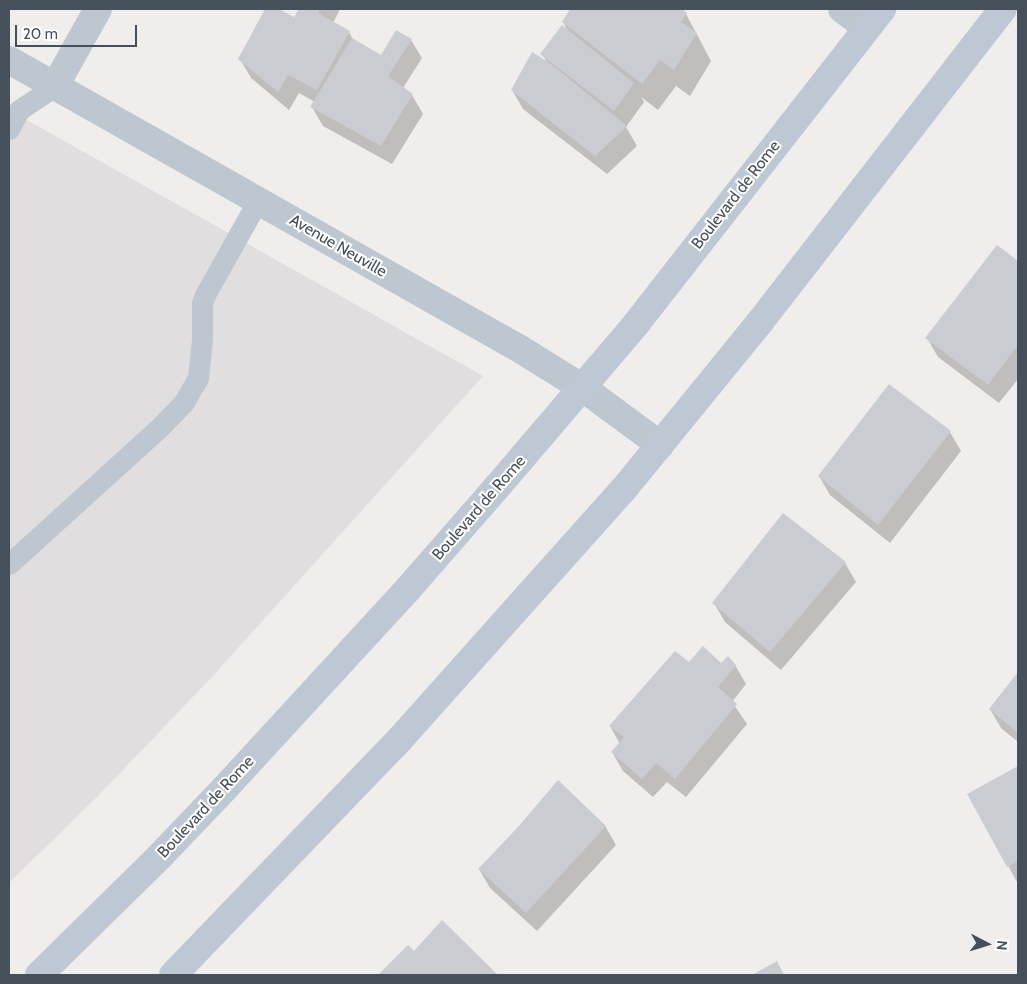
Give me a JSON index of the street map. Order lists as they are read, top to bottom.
{
  "streets": {
    "main road": ["Boulevard de Rome"],
    "street": ["Avenue Neuville"]
  },
  "crossings": [
    ["Boulevard de Rome", "Avenue Neuville"]
  ],
  "scale_bar": "20 m",
  "north": "right"
}
